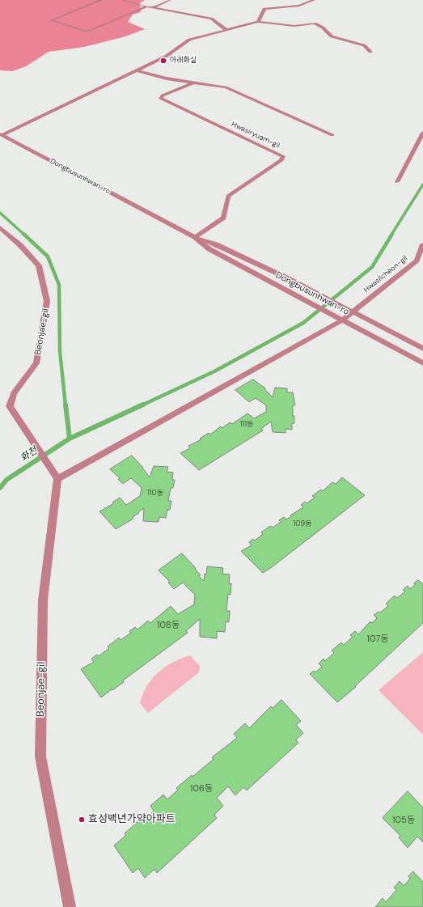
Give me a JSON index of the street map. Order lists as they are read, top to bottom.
{
  "streets": {
    "street": [
      "Hwasiryuam-gil",
      "Dongbusunhwan-ro",
      "Hwasilcheon-gil",
      "Beonjae-gil"
    ]
  },
  "crossings": [
    ["Hwasiryuam-gil", "Dongbusunhwan-ro"],
    ["Dongbusunhwan-ro", "Hwasilcheon-gil"],
    ["Hwasilcheon-gil", "Beonjae-gil"]
  ],
  "water": ["화천"],
  "places": ["아래화실", "효성백년가약아파트"],
  "house_numbers": [
    "111동",
    "110동",
    "109동",
    "108동",
    "107동",
    "106동",
    "105동"
  ]
}
